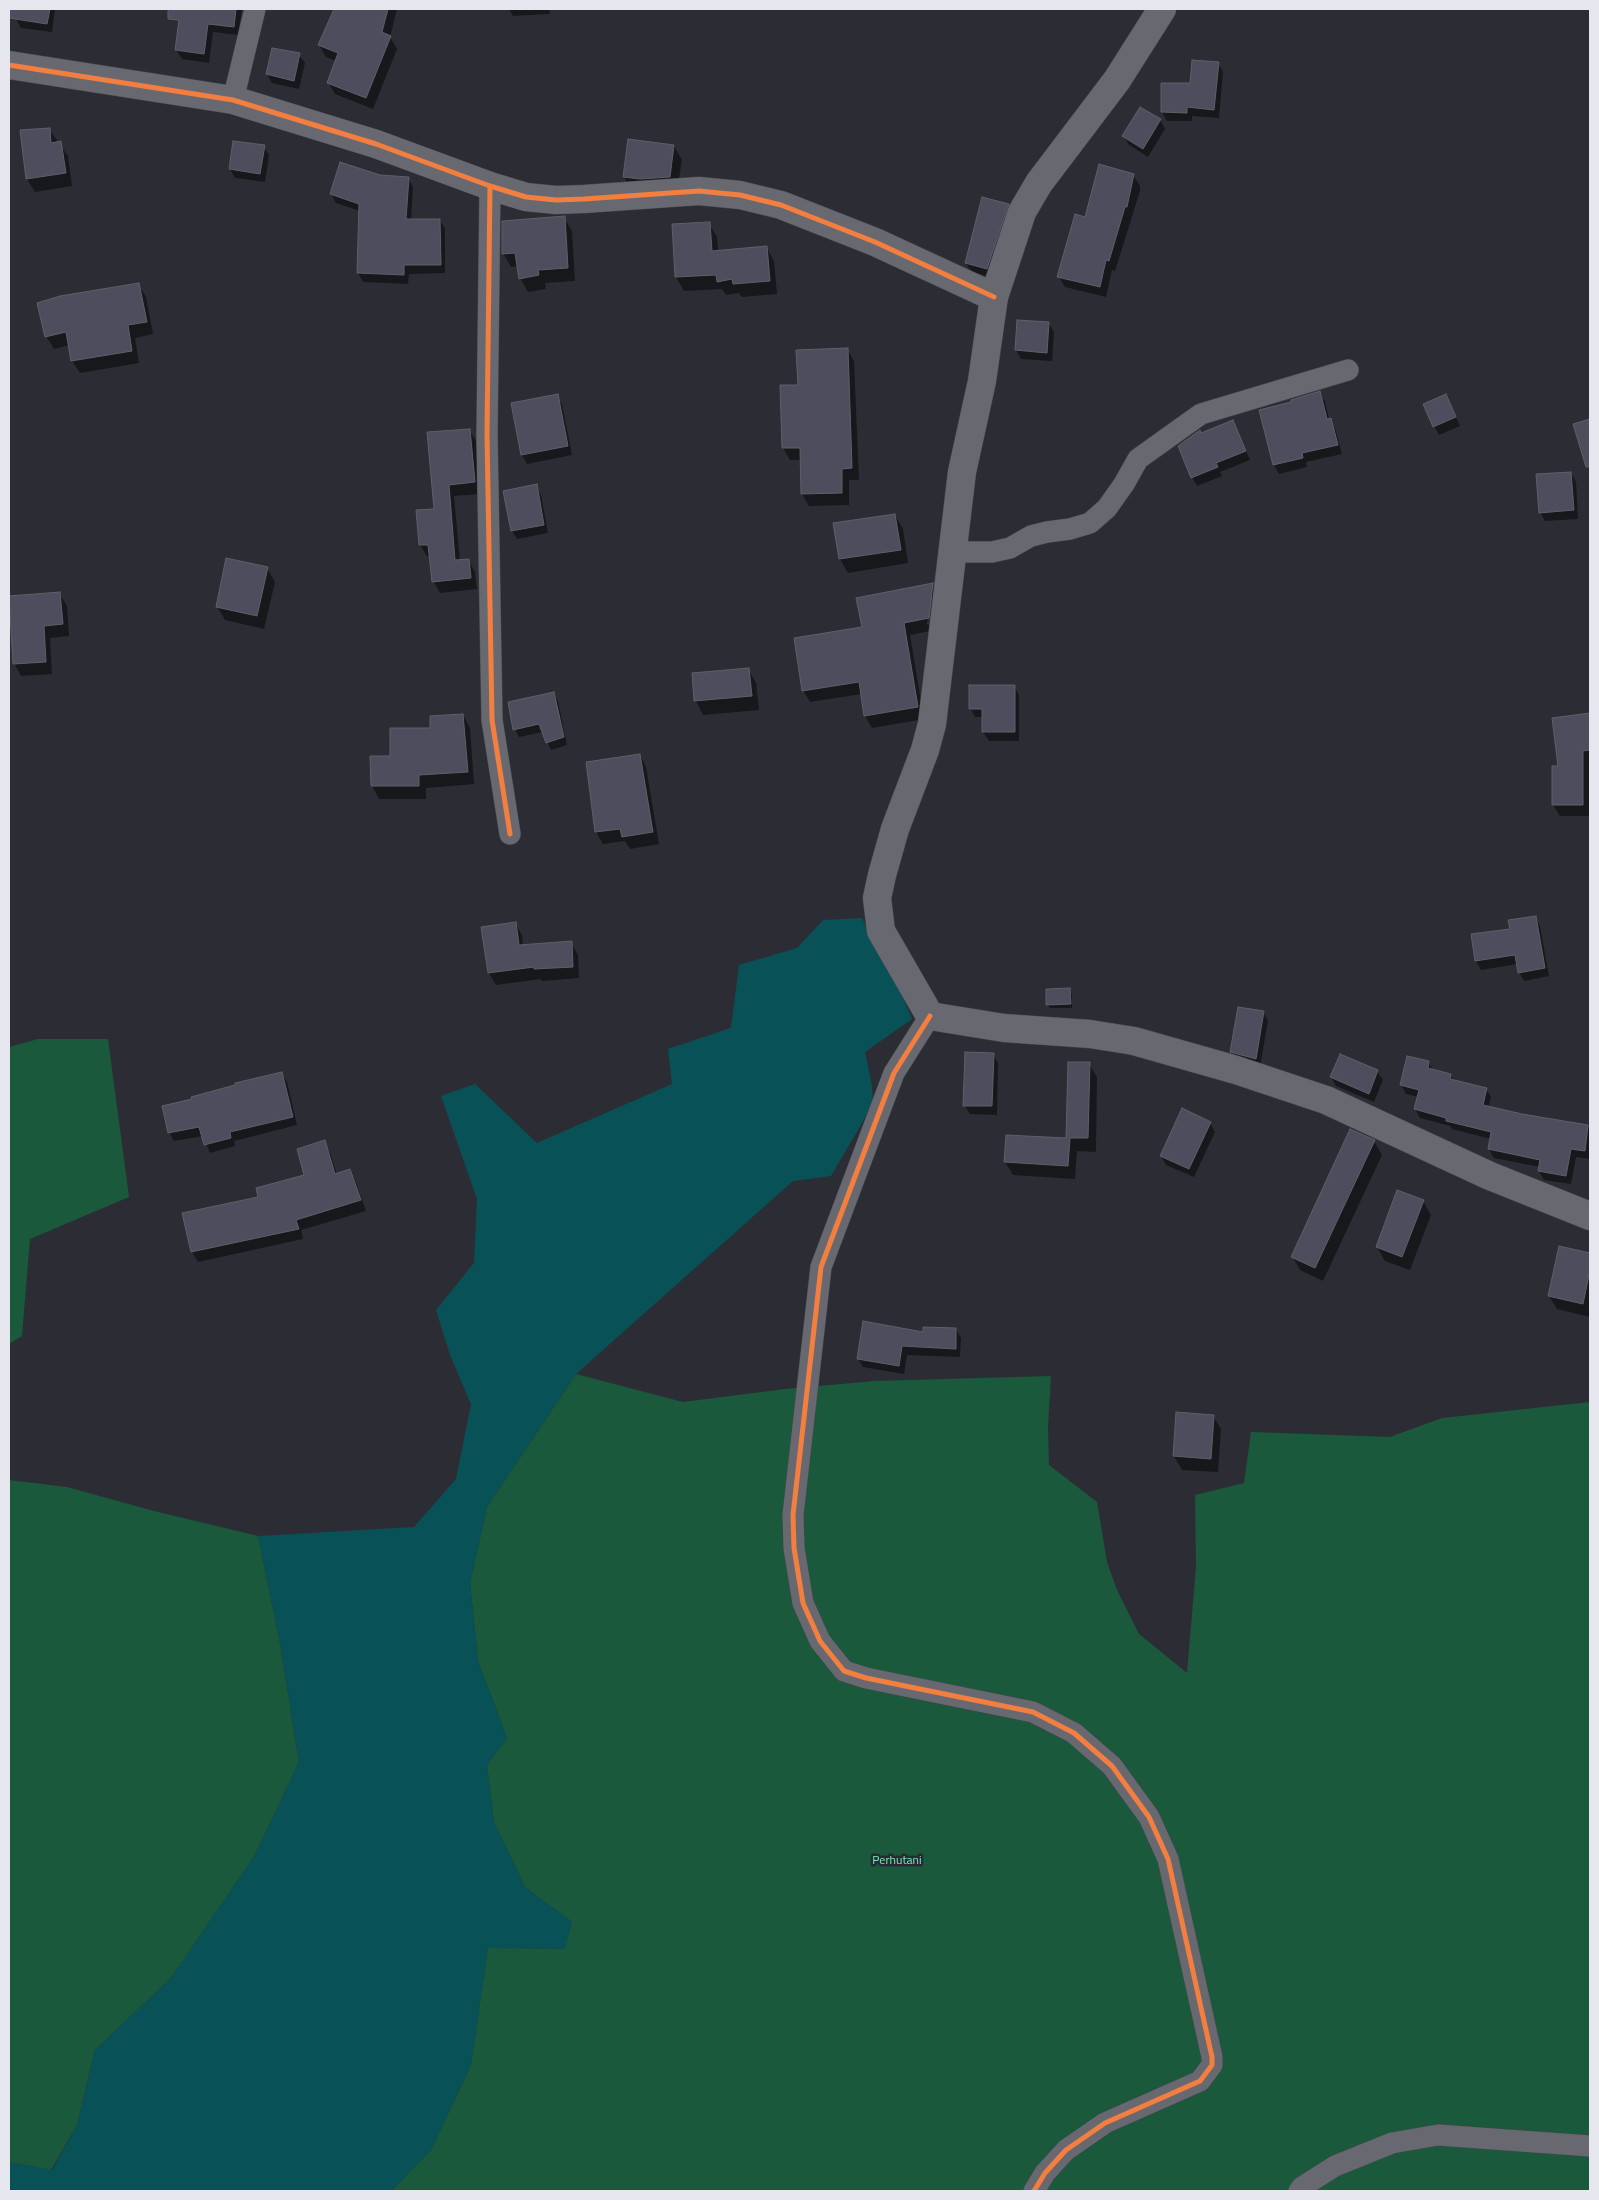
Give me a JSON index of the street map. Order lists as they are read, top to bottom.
{
  "parks": ["Perhutani"]
}
